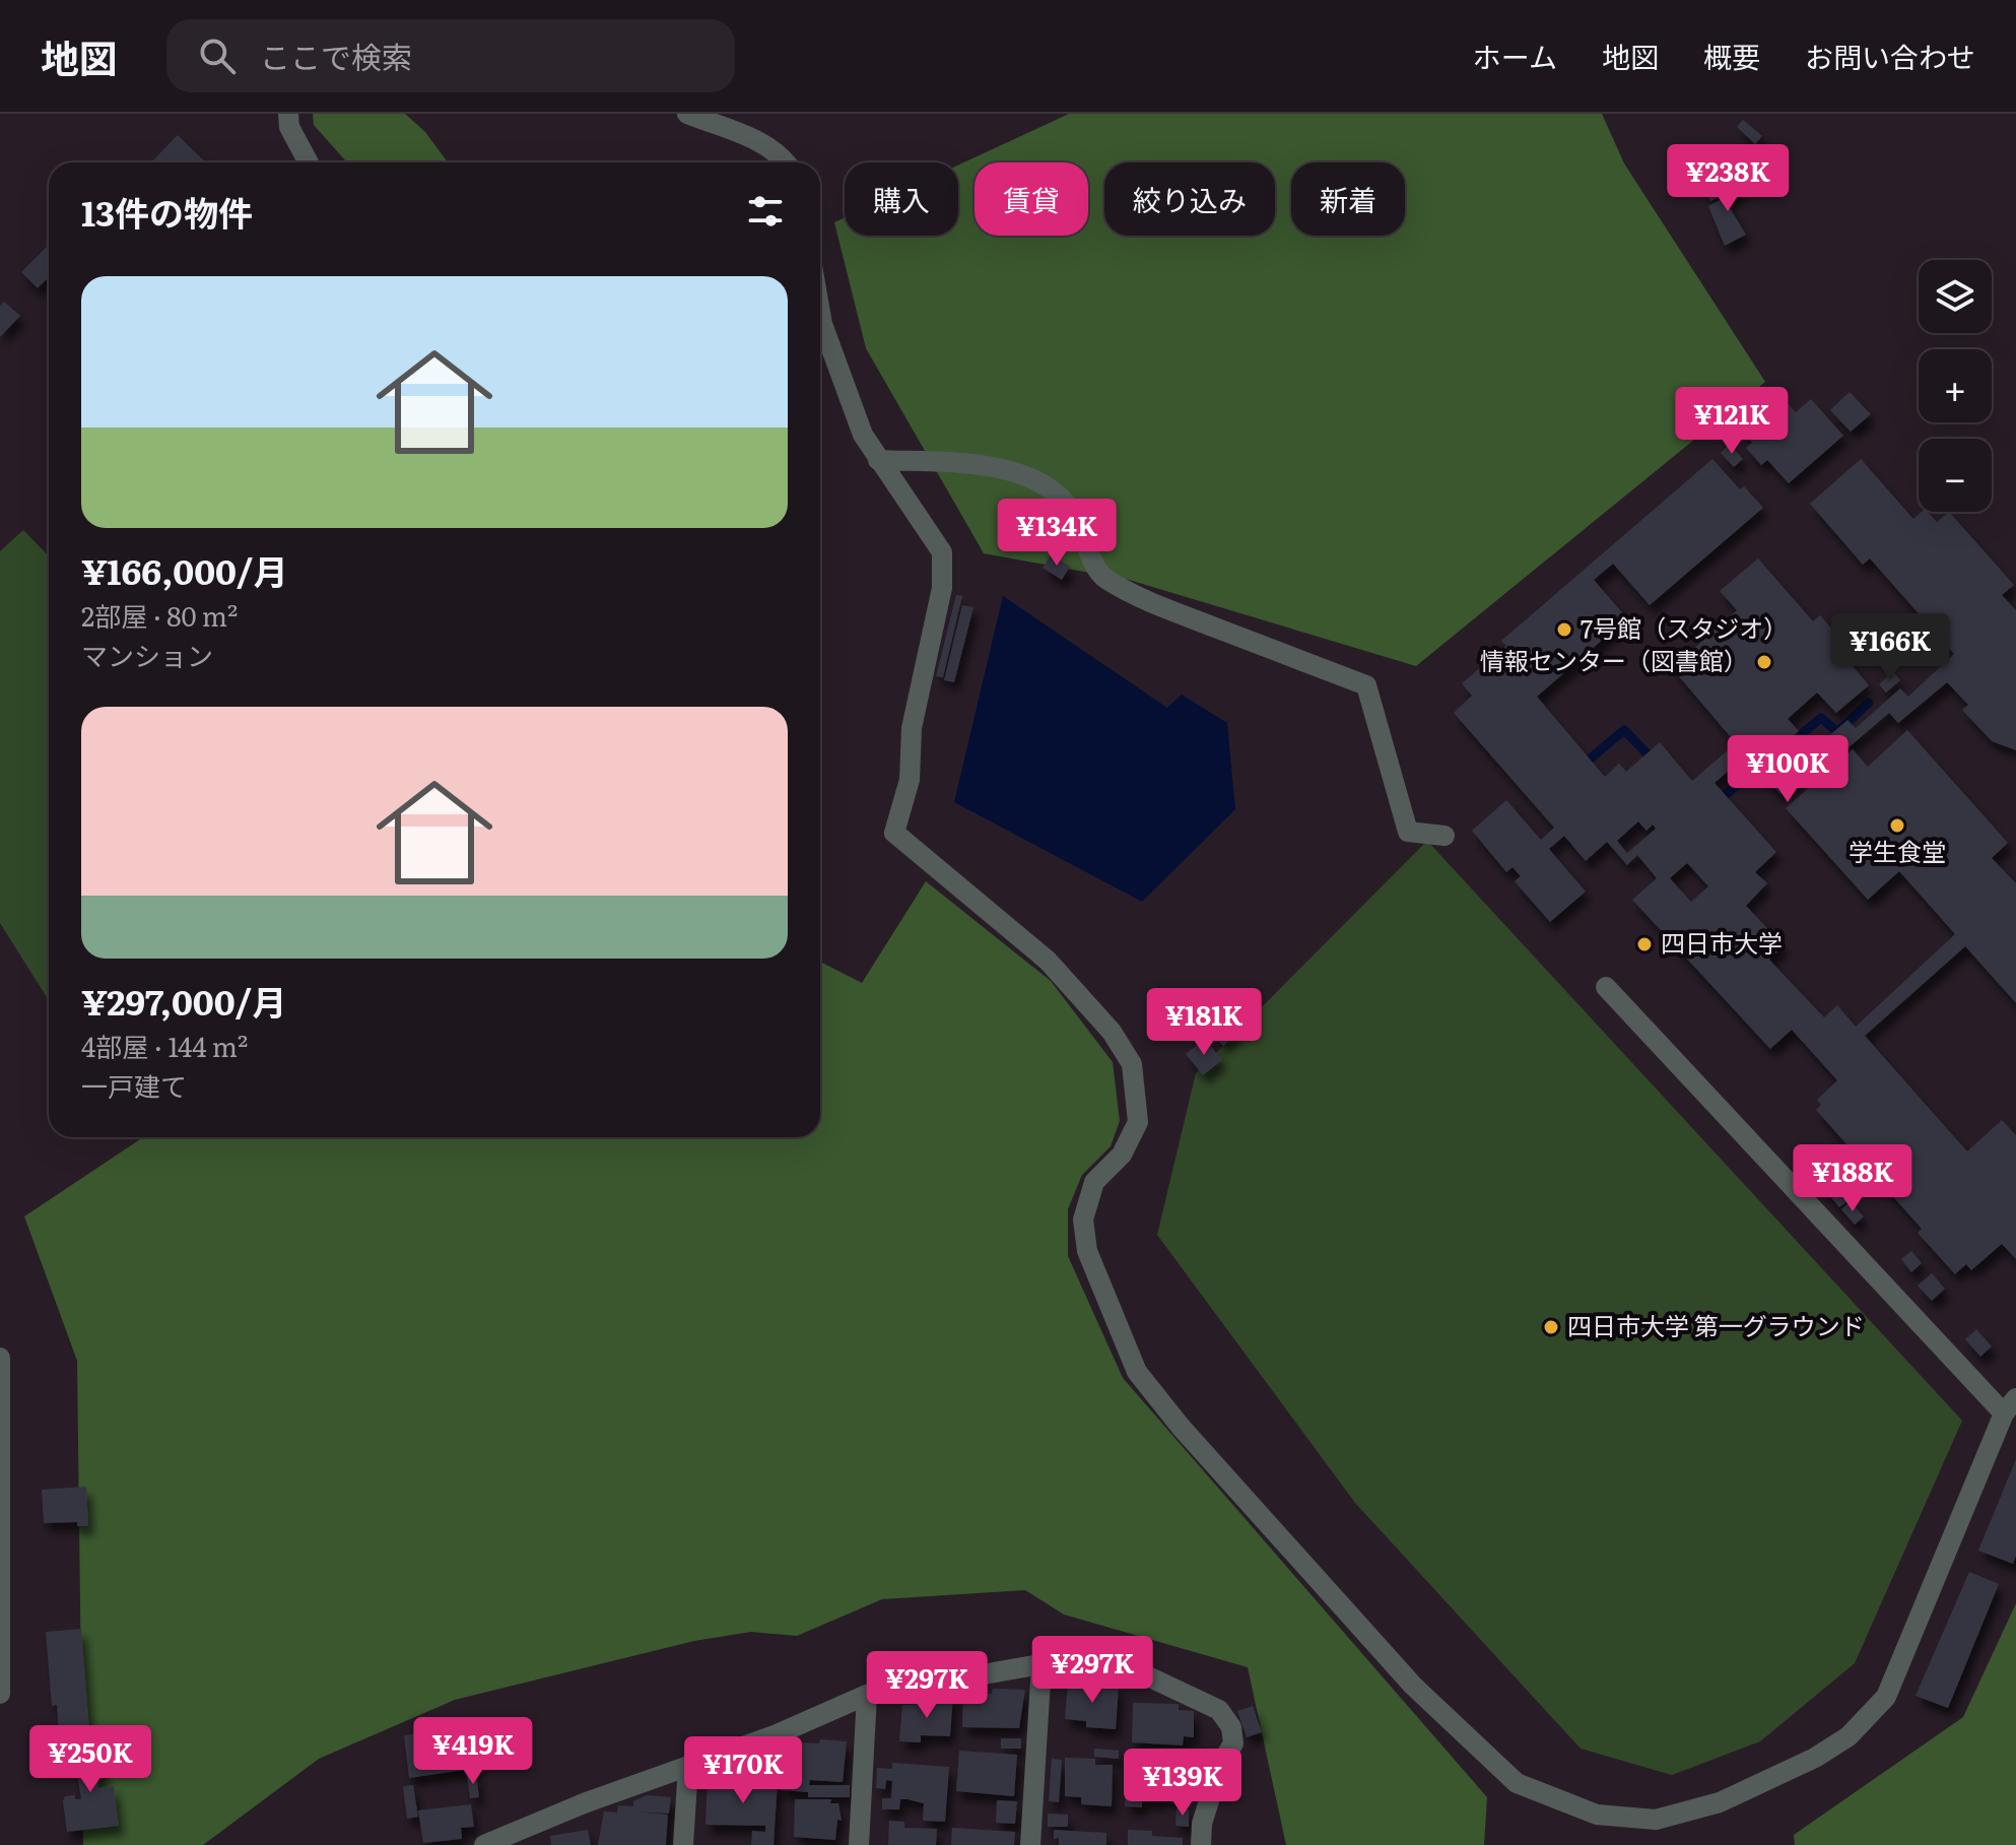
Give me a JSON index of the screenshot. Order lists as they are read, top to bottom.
{
  "places": [
    "7号館（スタジオ）",
    "情報センター（図書館）",
    "学生食堂",
    "四日市大学",
    "四日市大学 第一グラウンド"
  ],
  "page": {
    "header": "地図",
    "search": "ここで検索",
    "nav": [
      "ホーム",
      "地図",
      "概要",
      "お問い合わせ"
    ],
    "price": [
      "¥238K",
      "¥121K",
      "¥134K",
      "¥166K",
      "¥100K",
      "¥181K",
      "¥188K",
      "¥297K",
      "¥297K",
      "¥419K",
      "¥250K",
      "¥170K",
      "¥139K"
    ],
    "chip": [
      "購入",
      "賃貸",
      "絞り込み",
      "新着"
    ],
    "heading": "13件の物件",
    "map_buttons": ["+", "−"],
    "list": [
      {
        "name": "¥166,000/月",
        "note": "2部屋 · 80 m² · マンション"
      },
      {
        "name": "¥297,000/月",
        "note": "4部屋 · 144 m² · 一戸建て"
      }
    ]
  }
}
